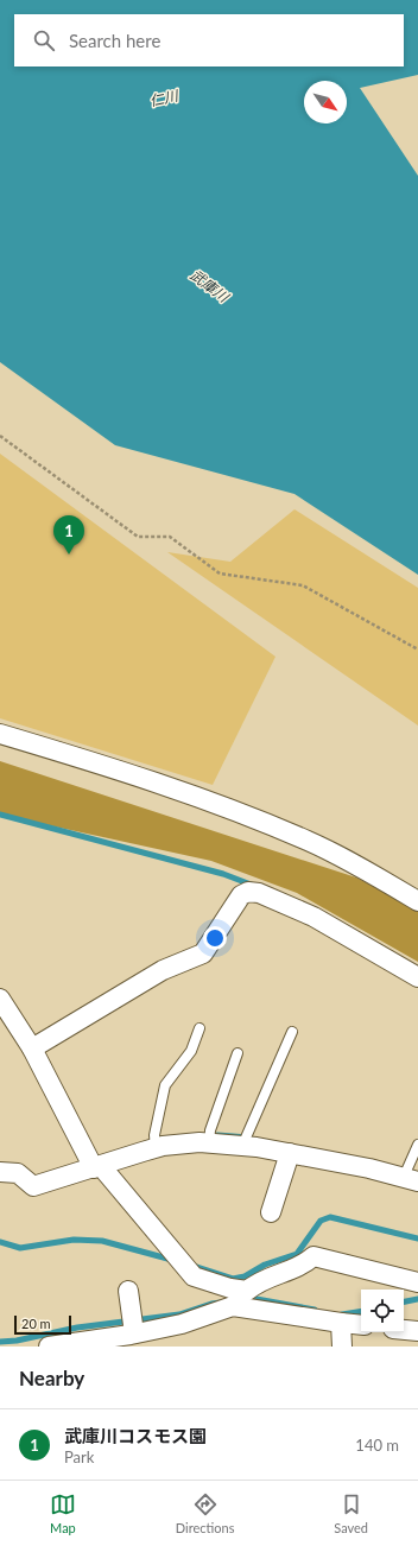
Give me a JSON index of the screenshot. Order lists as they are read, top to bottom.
{
  "water": ["仁川", "武庫川"],
  "scale_bar": "20 m",
  "north": "bottom right",
  "page": {
    "search": "Search here",
    "pins": "1",
    "scale": "20 m",
    "heading": "Nearby",
    "list": [
      {
        "mark": "1",
        "name": "武庫川コスモス園",
        "note": "Park",
        "value": "140 m"
      }
    ],
    "nav": ["Map", "Directions", "Saved"]
  }
}
